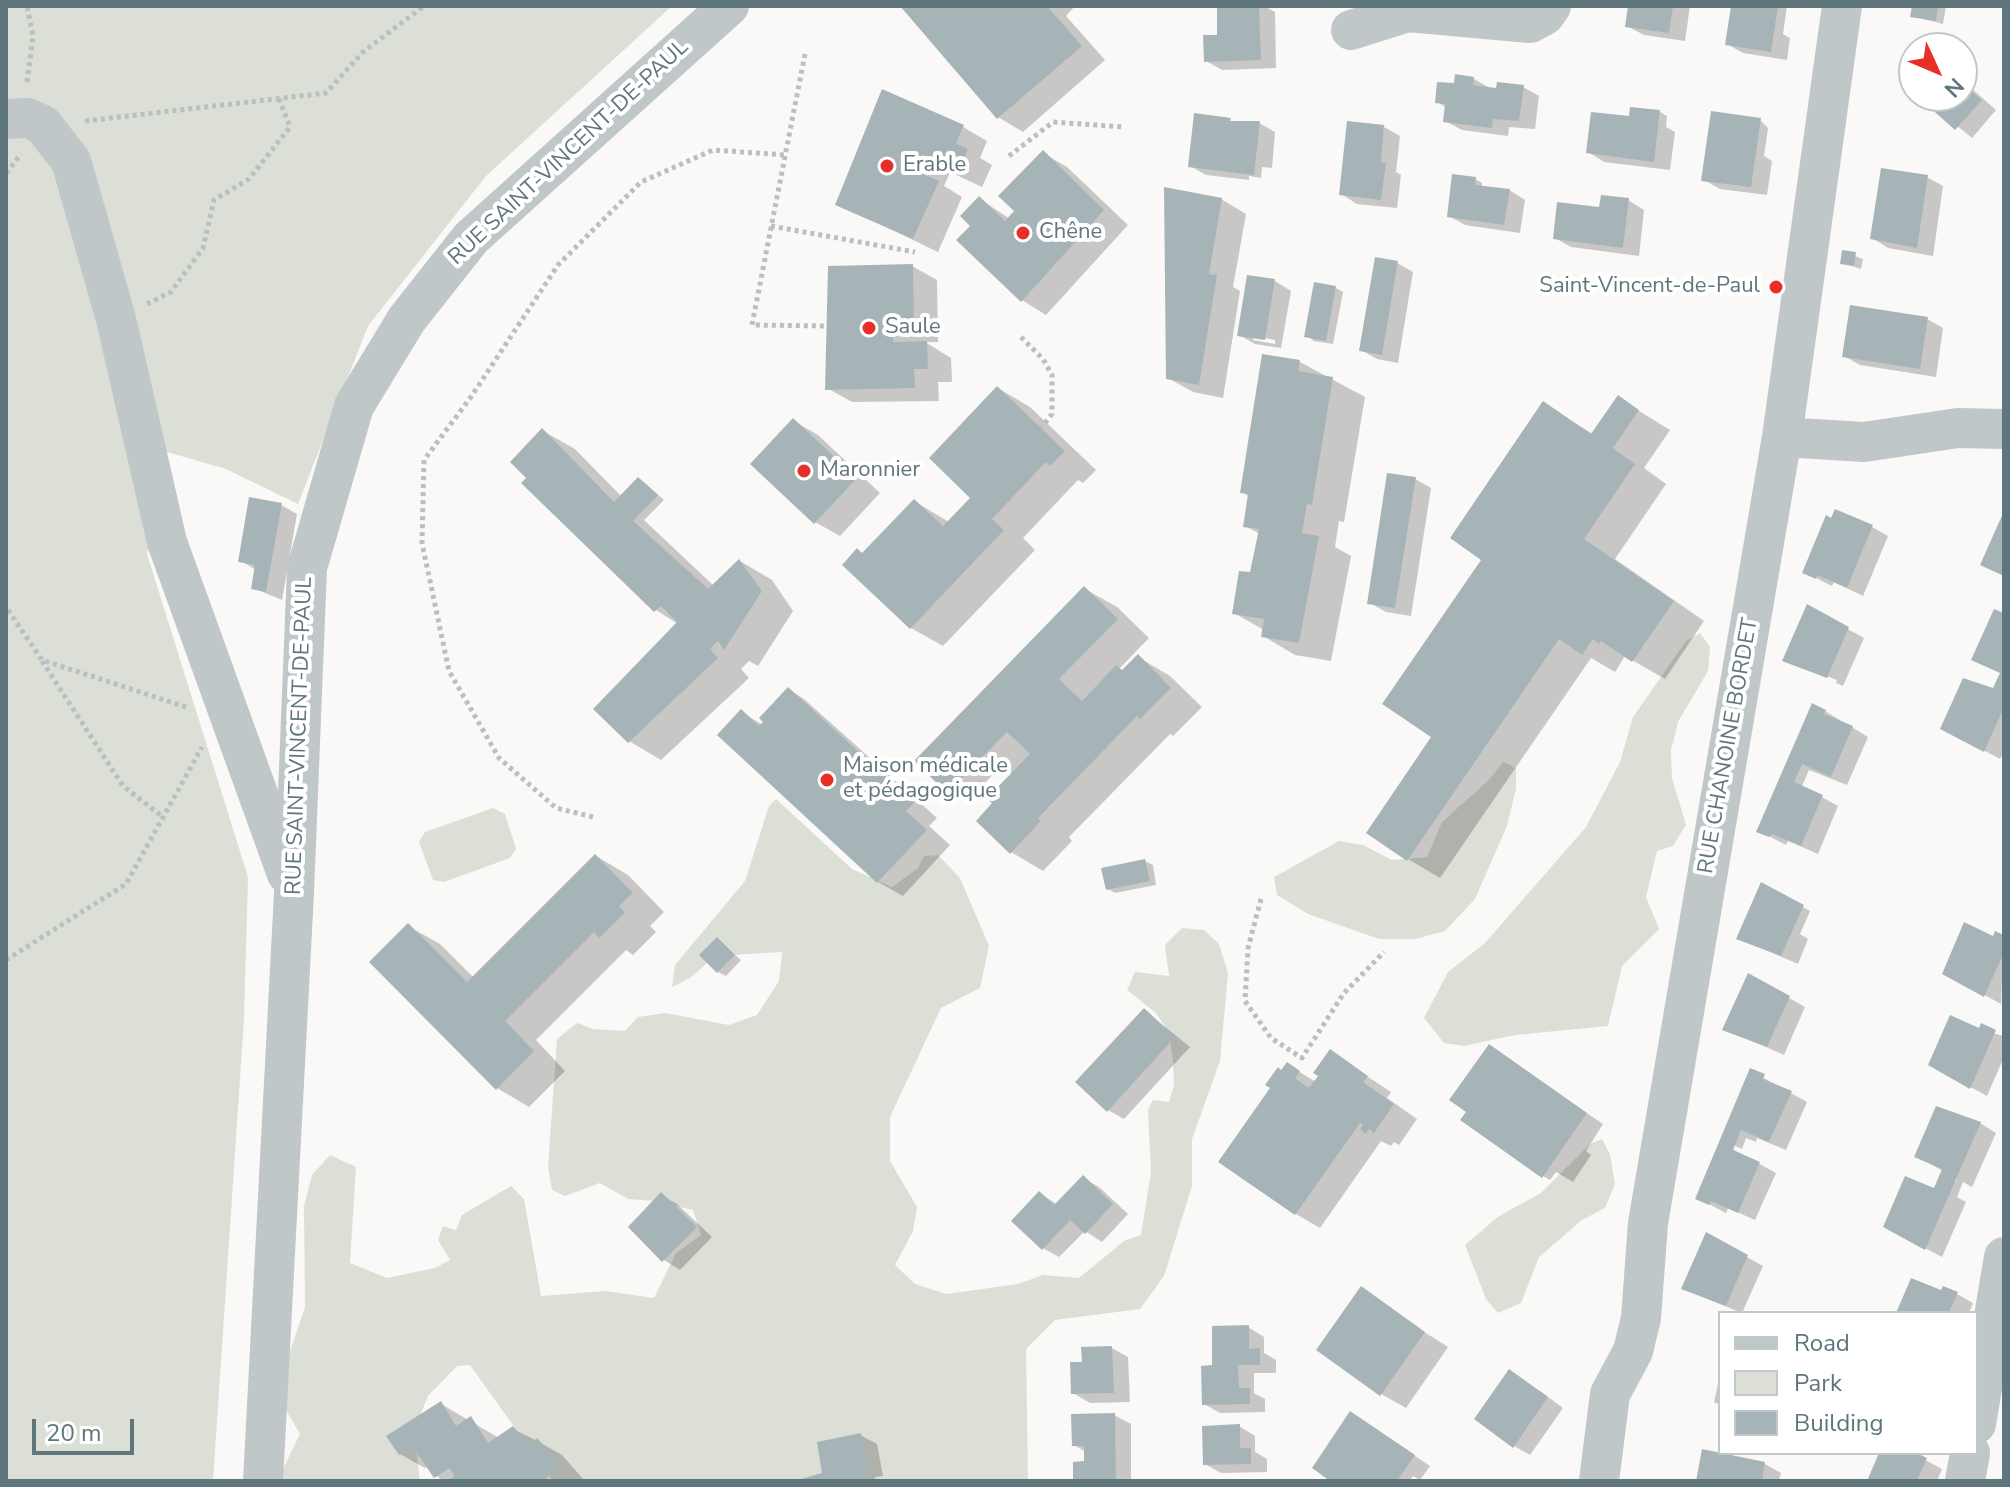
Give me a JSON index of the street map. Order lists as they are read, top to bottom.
{
  "streets": {
    "street": ["RUE SAINT-VINCENT-DE-PAUL", "RUE CHANOINE BORDET"]
  },
  "places": [
    "Erable",
    "Chêne",
    "Saint-Vincent-de-Paul",
    "Saule",
    "Maronnier",
    "Maison médicale et pédagogique"
  ],
  "legend": ["Road", "Park", "Building"],
  "scale_bar": "20 m",
  "north": "bottom right"
}
